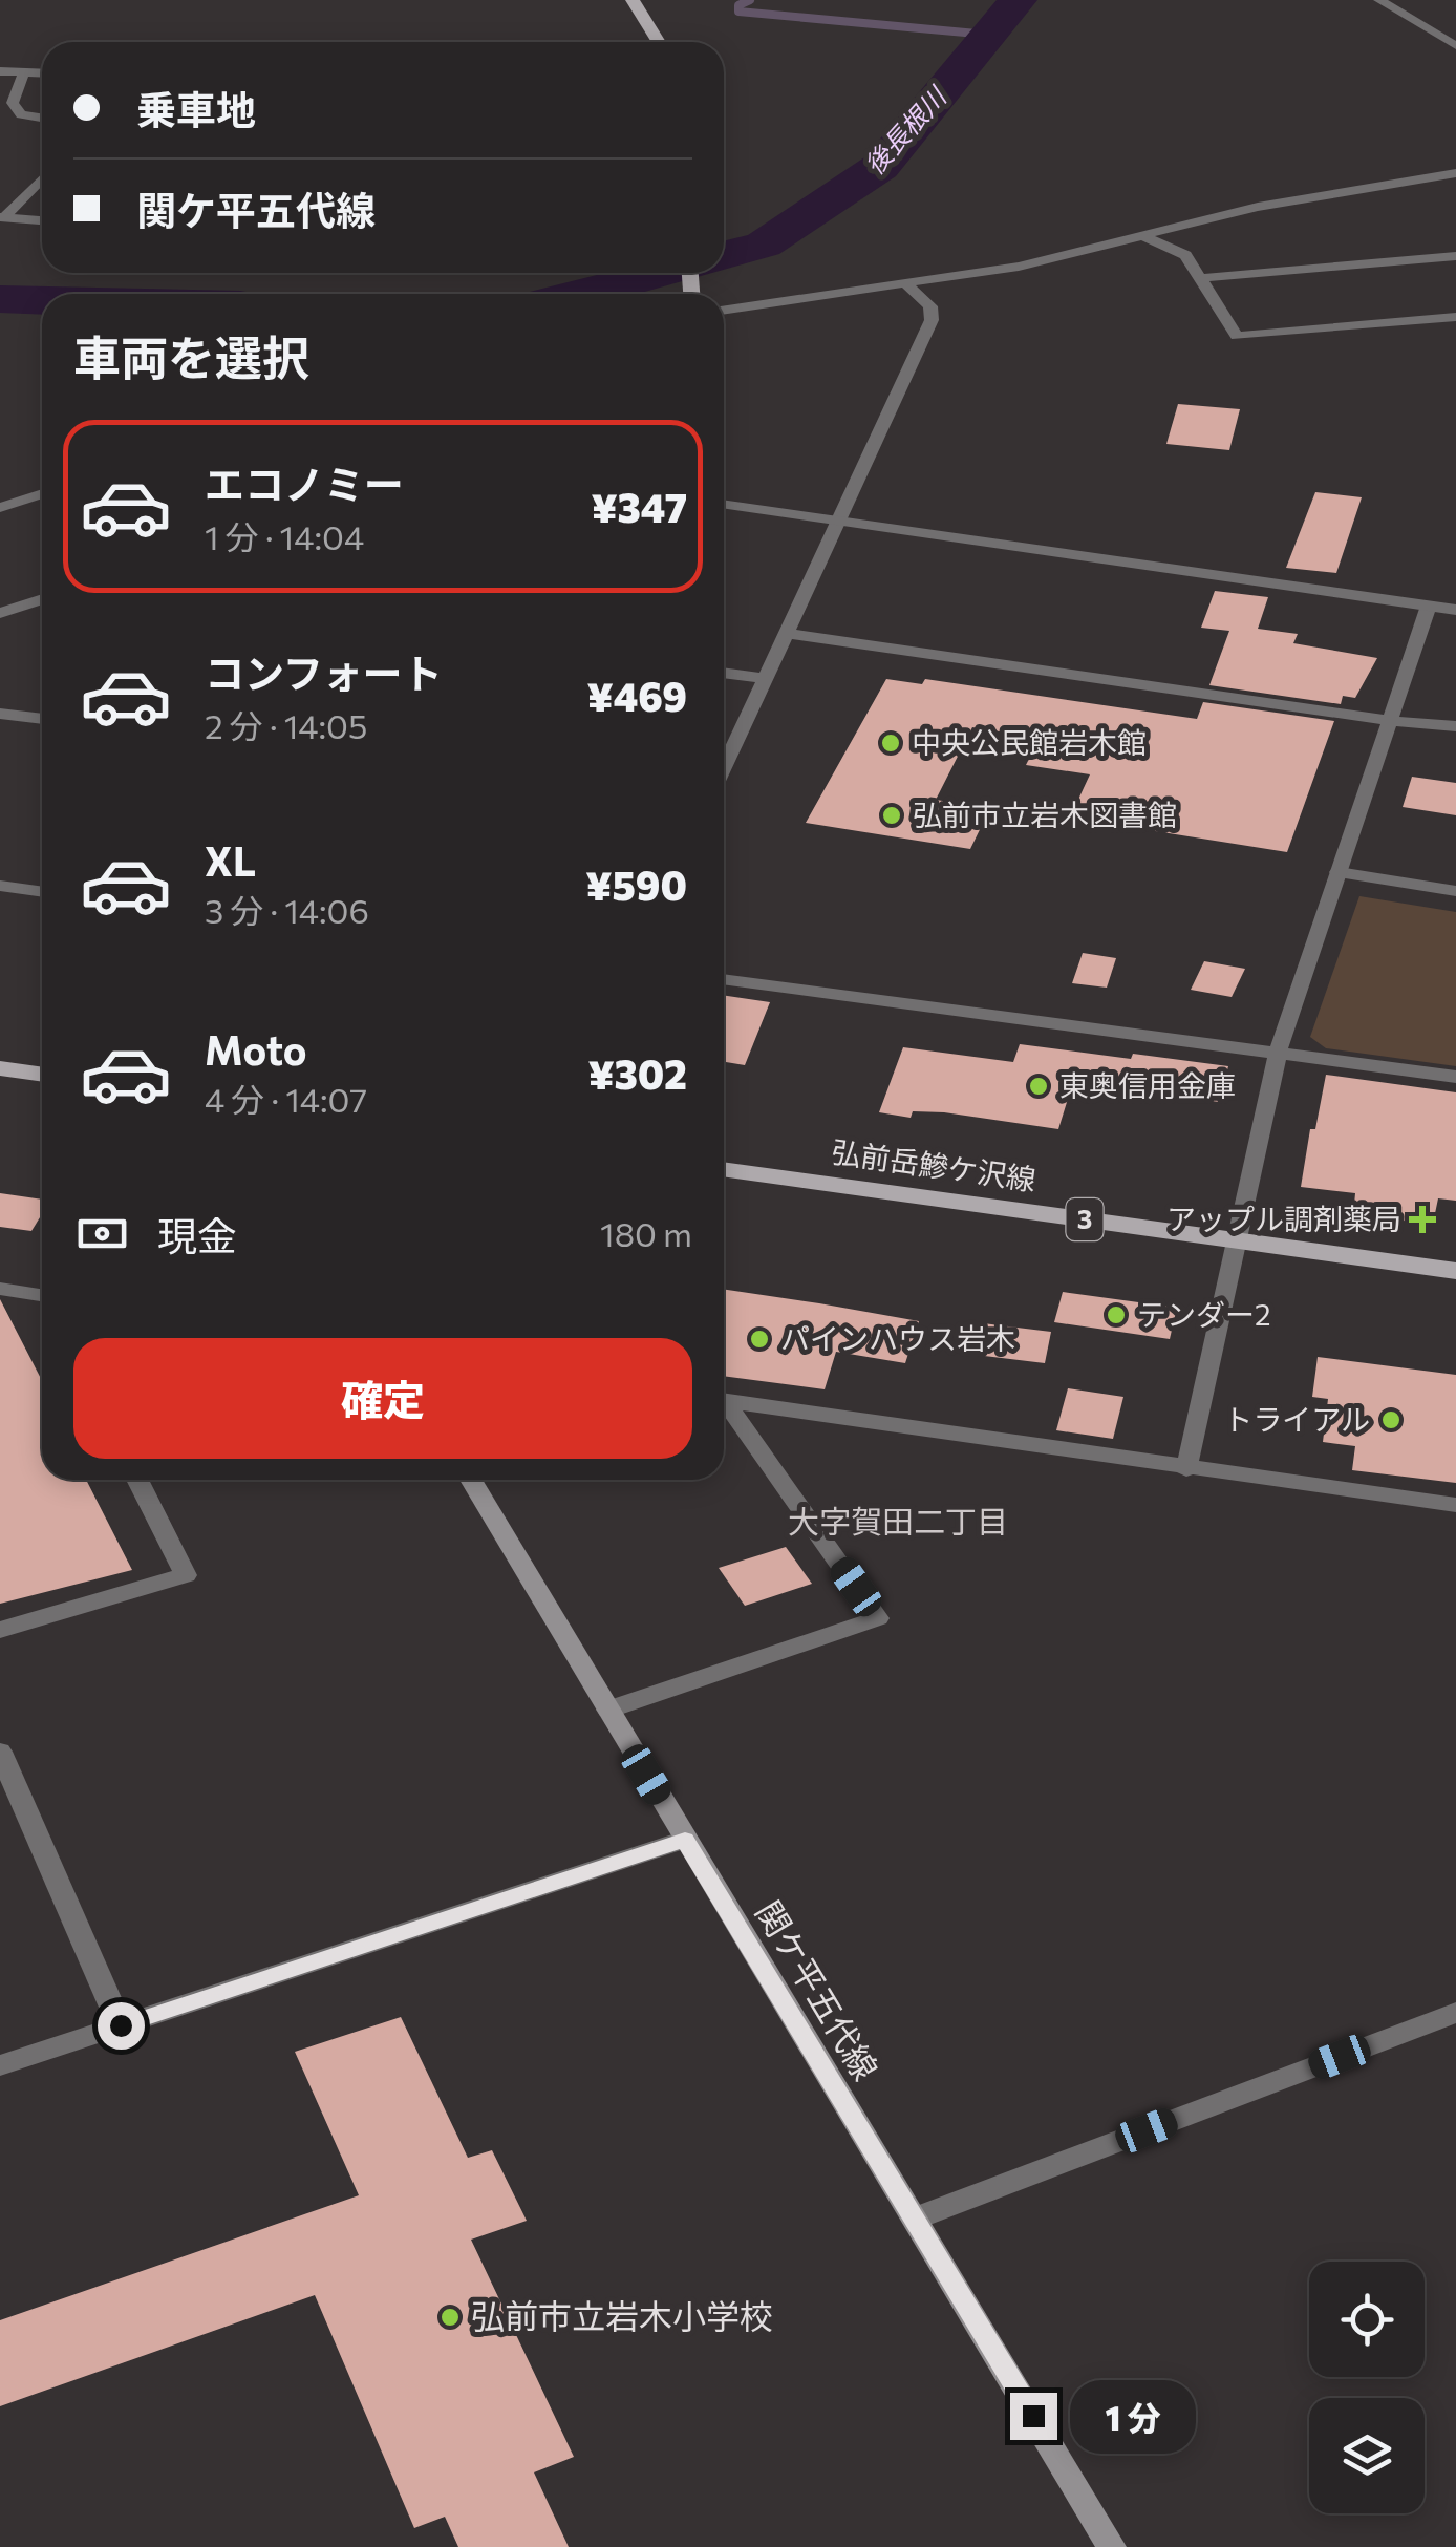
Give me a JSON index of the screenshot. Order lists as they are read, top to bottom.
{
  "streets": {
    "main road": ["弘前岳鰺ケ沢線", "3", "関ケ平五代線"]
  },
  "districts": ["大字賀田二丁目"],
  "water": ["後長根川"],
  "places": {
    "other": [
      "中央公民館岩木館",
      "弘前市立岩木図書館",
      "東奥信用金庫",
      "テンダー2",
      "パインハウス岩木",
      "トライアル",
      "弘前市立岩木小学校"
    ],
    "health": ["アップル調剤薬局"]
  },
  "page": {
    "banner": ["乗車地", "関ケ平五代線"],
    "heading": "車両を選択",
    "list": [
      {
        "name": "エコノミー",
        "note": "1 分 · 14:04",
        "value": "¥347"
      },
      {
        "name": "コンフォート",
        "note": "2 分 · 14:05",
        "value": "¥469"
      },
      {
        "name": "XL",
        "note": "3 分 · 14:06",
        "value": "¥590"
      },
      {
        "name": "Moto",
        "note": "4 分 · 14:07",
        "value": "¥302"
      }
    ],
    "pay": ["現金", "180 m"],
    "buttons": "確定",
    "bubble": "1 分"
  }
}
